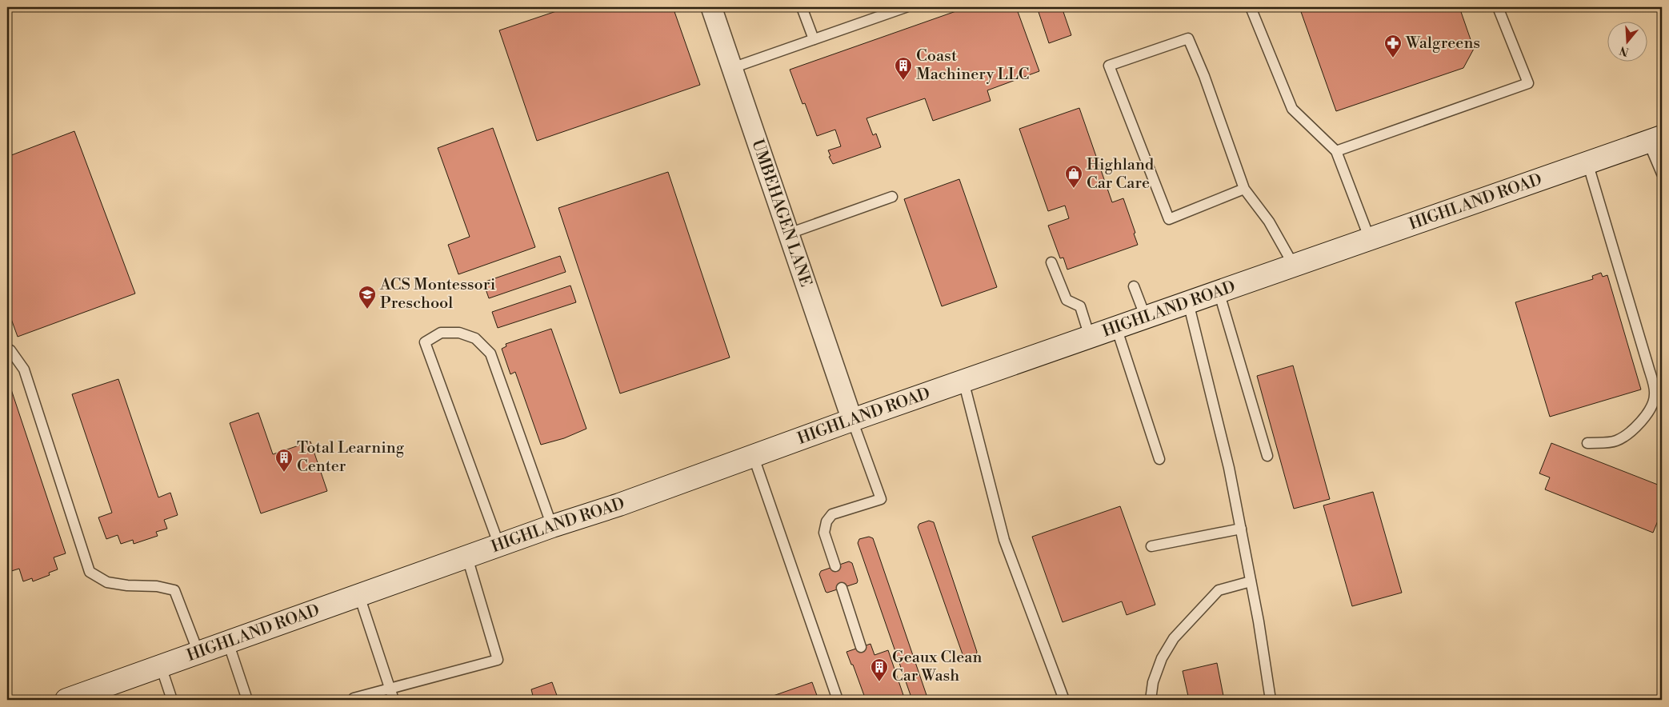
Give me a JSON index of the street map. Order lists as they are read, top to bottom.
{
  "streets": {
    "main road": ["HIGHLAND ROAD"],
    "street": ["UMBEHAGEN LANE"]
  },
  "crossings": [
    ["HIGHLAND ROAD", "UMBEHAGEN LANE"]
  ],
  "places": {
    "pharmacy": ["Walgreens"],
    "building": ["Coast Machinery LLC", "Total Learning Center", "Geaux Clean Car Wash"],
    "shop": ["Highland Car Care"],
    "school or university": ["ACS Montessori Preschool"]
  },
  "north": "bottom"
}
